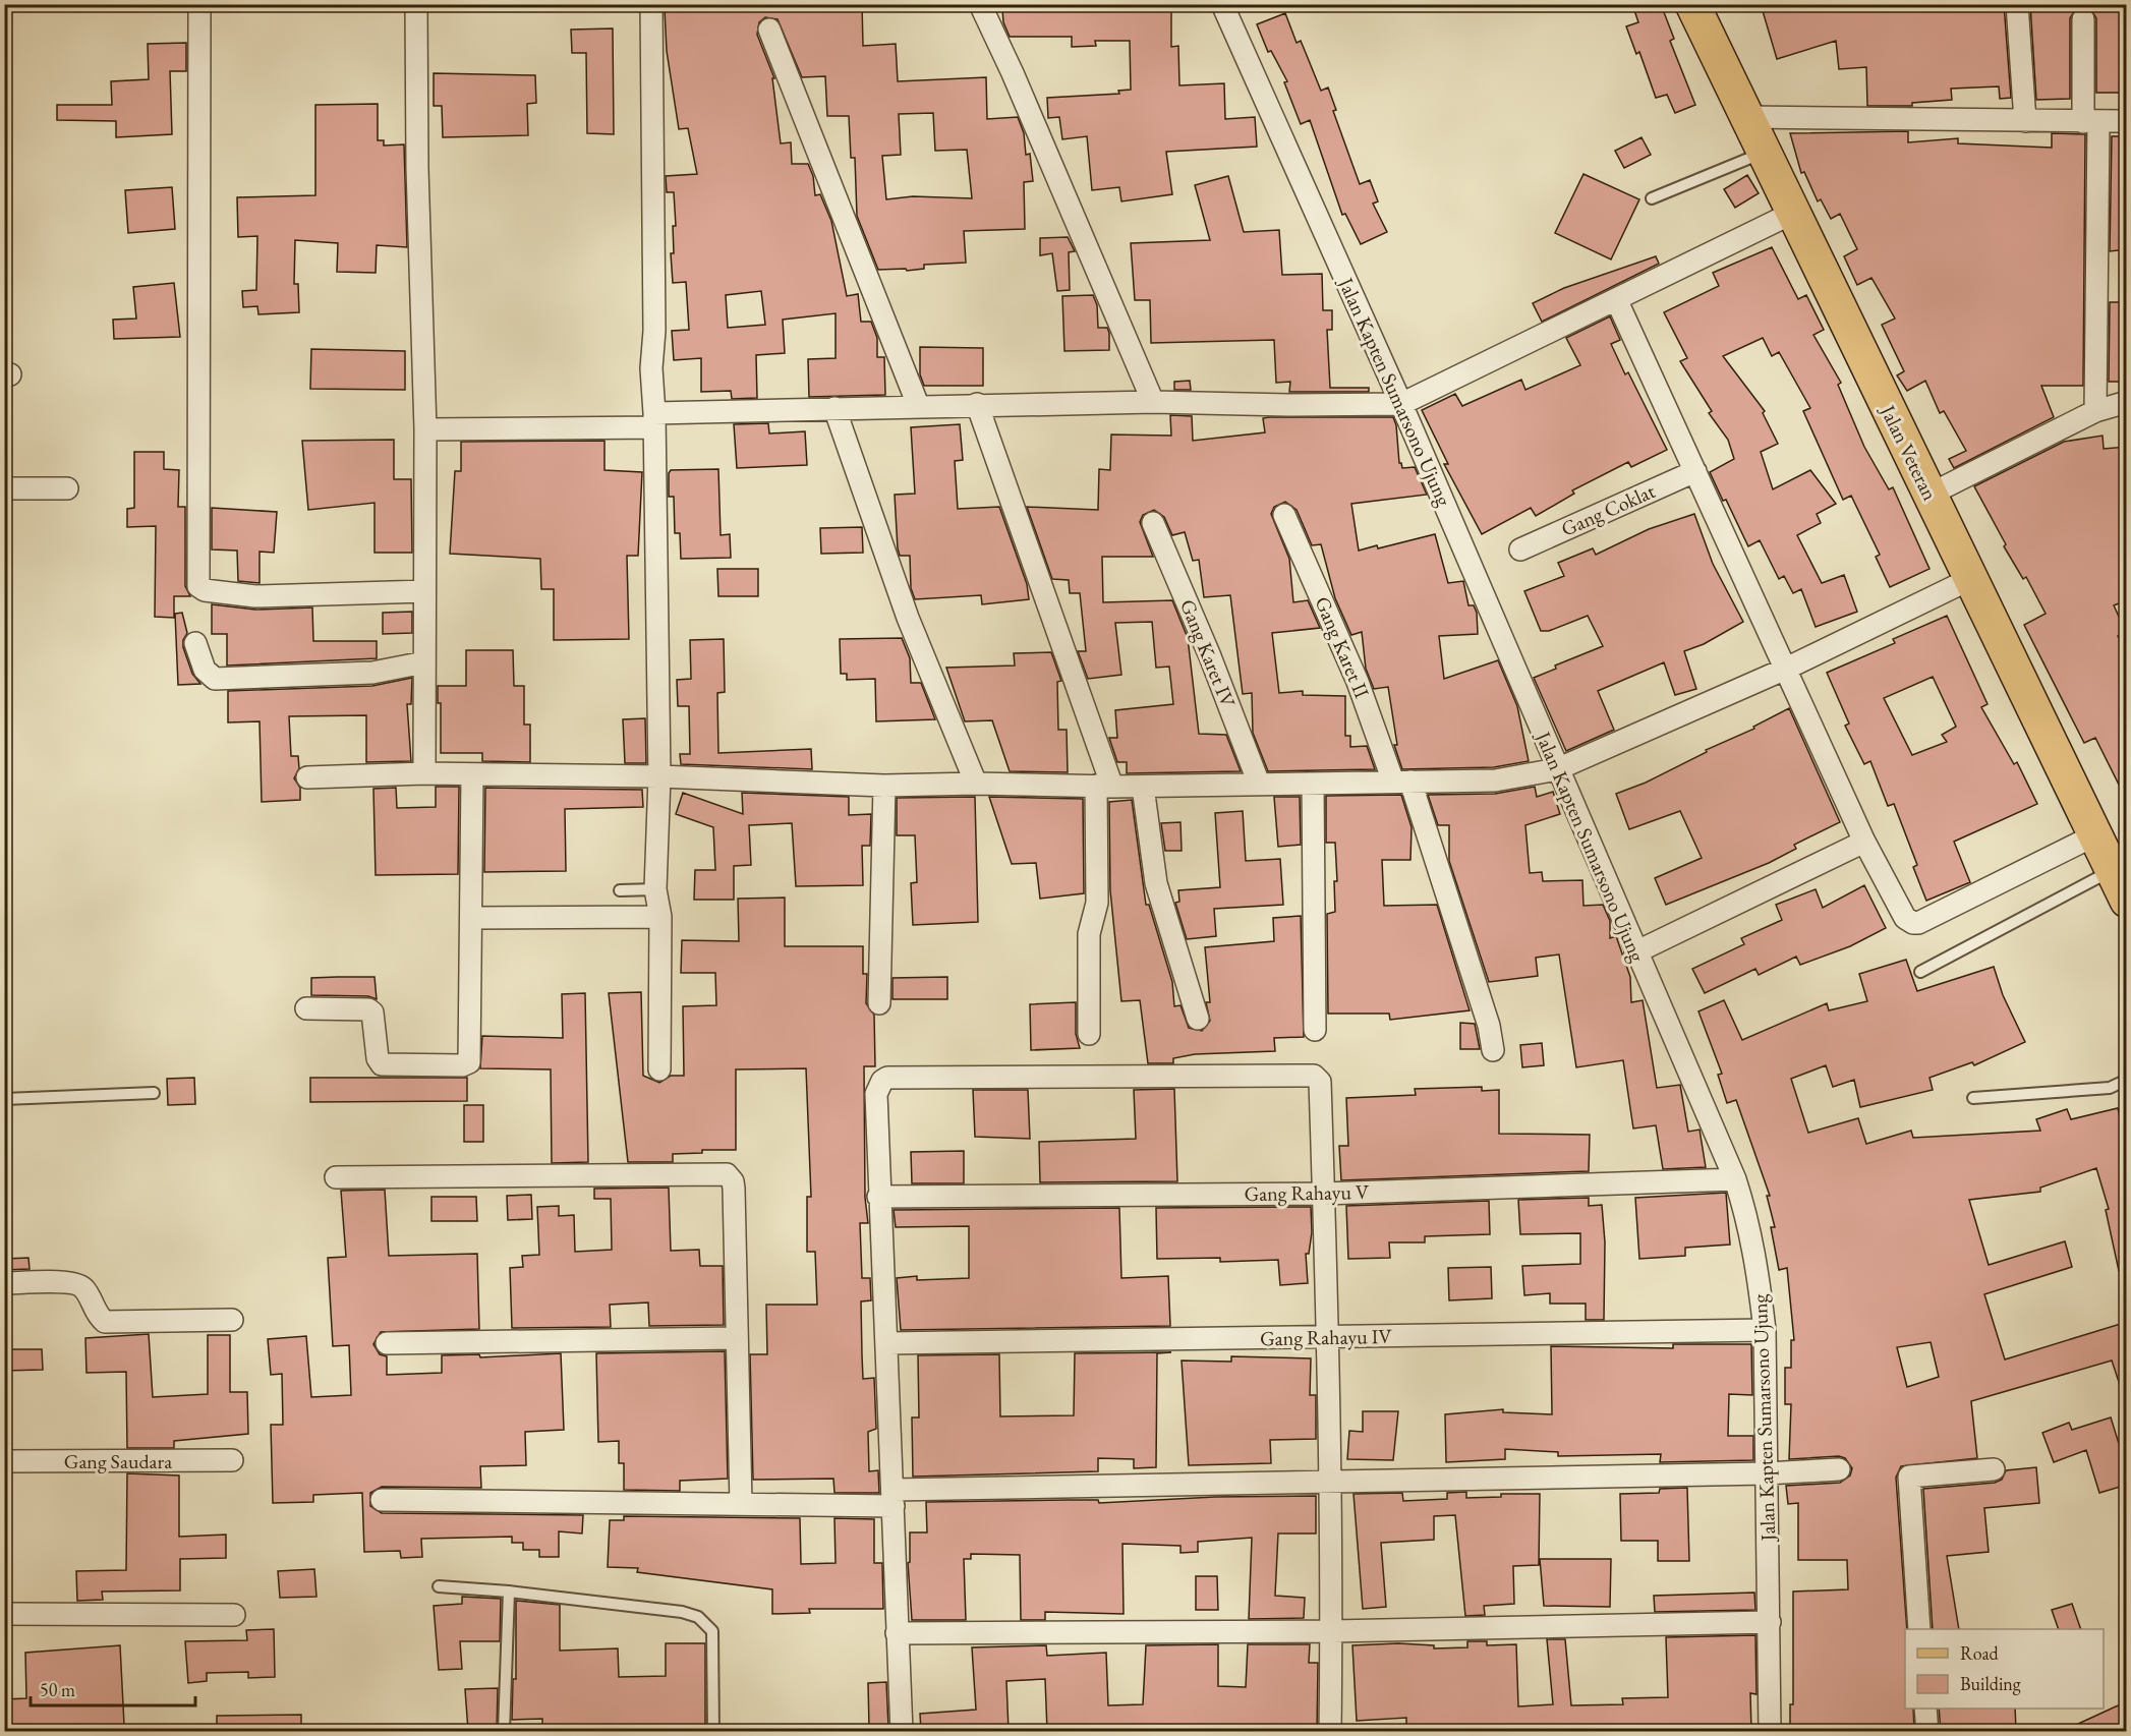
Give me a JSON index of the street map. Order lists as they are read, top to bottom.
{
  "streets": {
    "main road": ["Jalan Veteran"],
    "street": [
      "Jalan Kapten Sumarsono Ujung",
      "Gang Coklat",
      "Gang Karet II",
      "Gang Karet IV",
      "Gang Rahayu V",
      "Gang Rahayu IV",
      "Gang Saudara"
    ]
  },
  "crossings": [
    ["Jalan Kapten Sumarsono Ujung", "Gang Rahayu V"],
    ["Jalan Kapten Sumarsono Ujung", "Gang Rahayu IV"]
  ],
  "legend": ["Road", "Building"],
  "scale_bar": "50 m"
}
